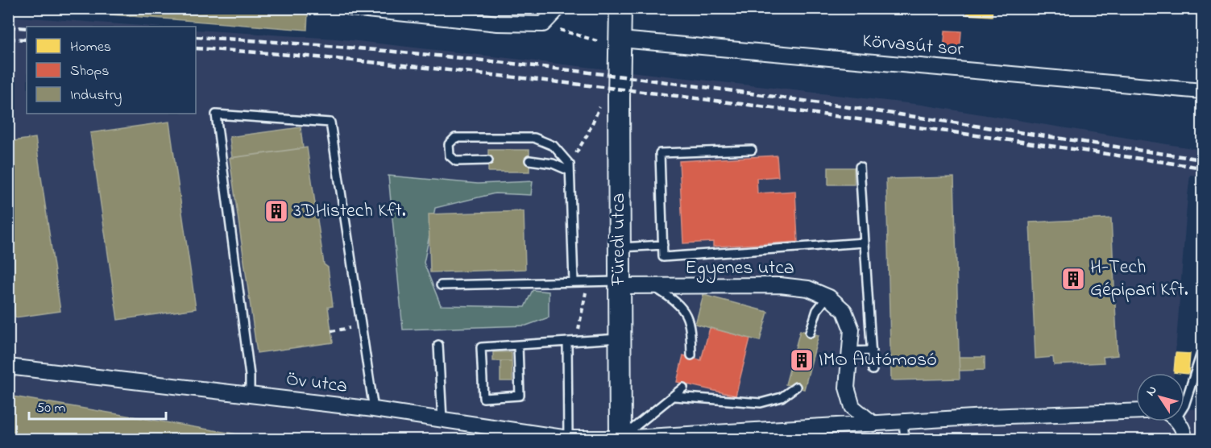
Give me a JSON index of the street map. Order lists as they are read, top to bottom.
{
  "streets": {
    "main road": ["Füredi utca"],
    "street": ["Körvasút sor", "Egyenes utca", "Öv utca"]
  },
  "crossings": [
    ["Körvasút sor", "Füredi utca"],
    ["Füredi utca", "Egyenes utca"],
    ["Füredi utca", "Öv utca"]
  ],
  "places": {
    "building": ["3DHistech Kft.", "H-Tech Gépipari Kft.", "IMO Autómosó"]
  },
  "legend": ["Homes", "Shops", "Industry"],
  "scale_bar": "50 m",
  "north": "top left"
}
